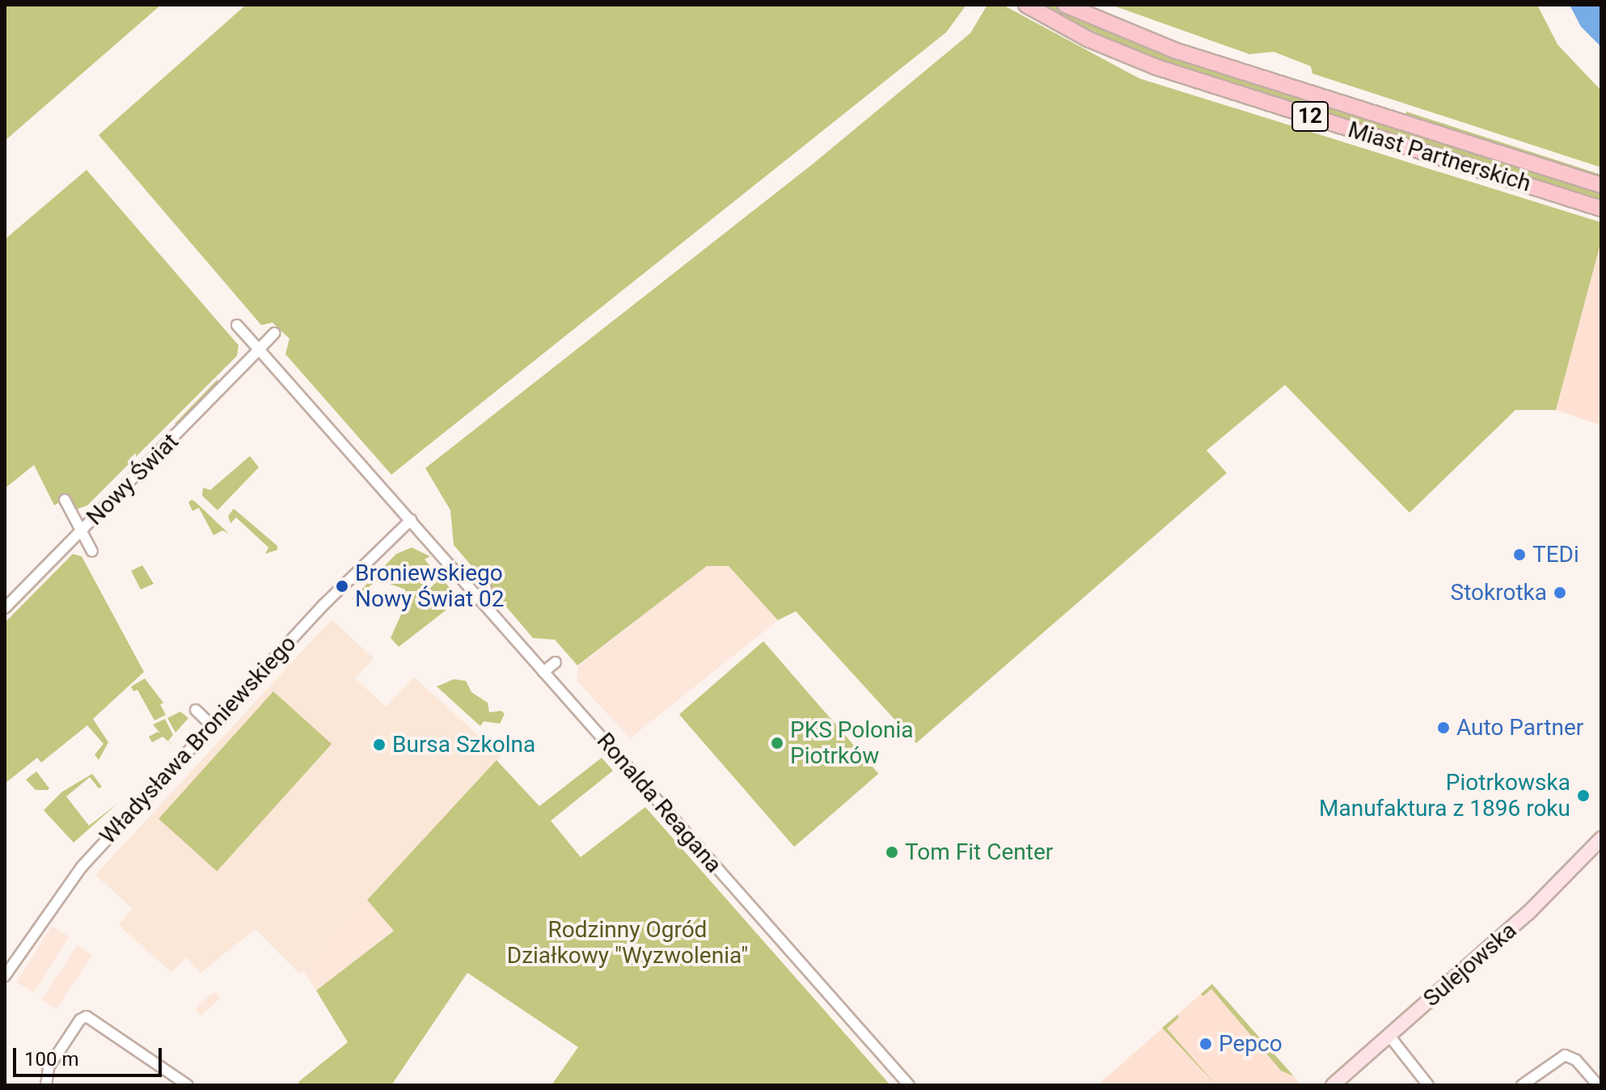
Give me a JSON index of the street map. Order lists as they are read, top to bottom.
{
  "streets": {
    "main road": ["12", "Miast Partnerskich", "Sulejowska"],
    "street": ["Nowy Świat", "Władysława Broniewskiego", "Ronalda Reagana"]
  },
  "crossings": [
    ["Władysława Broniewskiego", "Ronalda Reagana"]
  ],
  "parks": ["Rodzinny Ogród Działkowy \"Wyzwolenia\""],
  "places": [
    "TEDi",
    "Broniewskiego Nowy Świat 02",
    "Stokrotka",
    "Auto Partner",
    "PKS Polonia Piotrków",
    "Bursa Szkolna",
    "Piotrkowska Manufaktura z 1896 roku",
    "Tom Fit Center",
    "Pepco"
  ],
  "scale_bar": "100 m"
}
